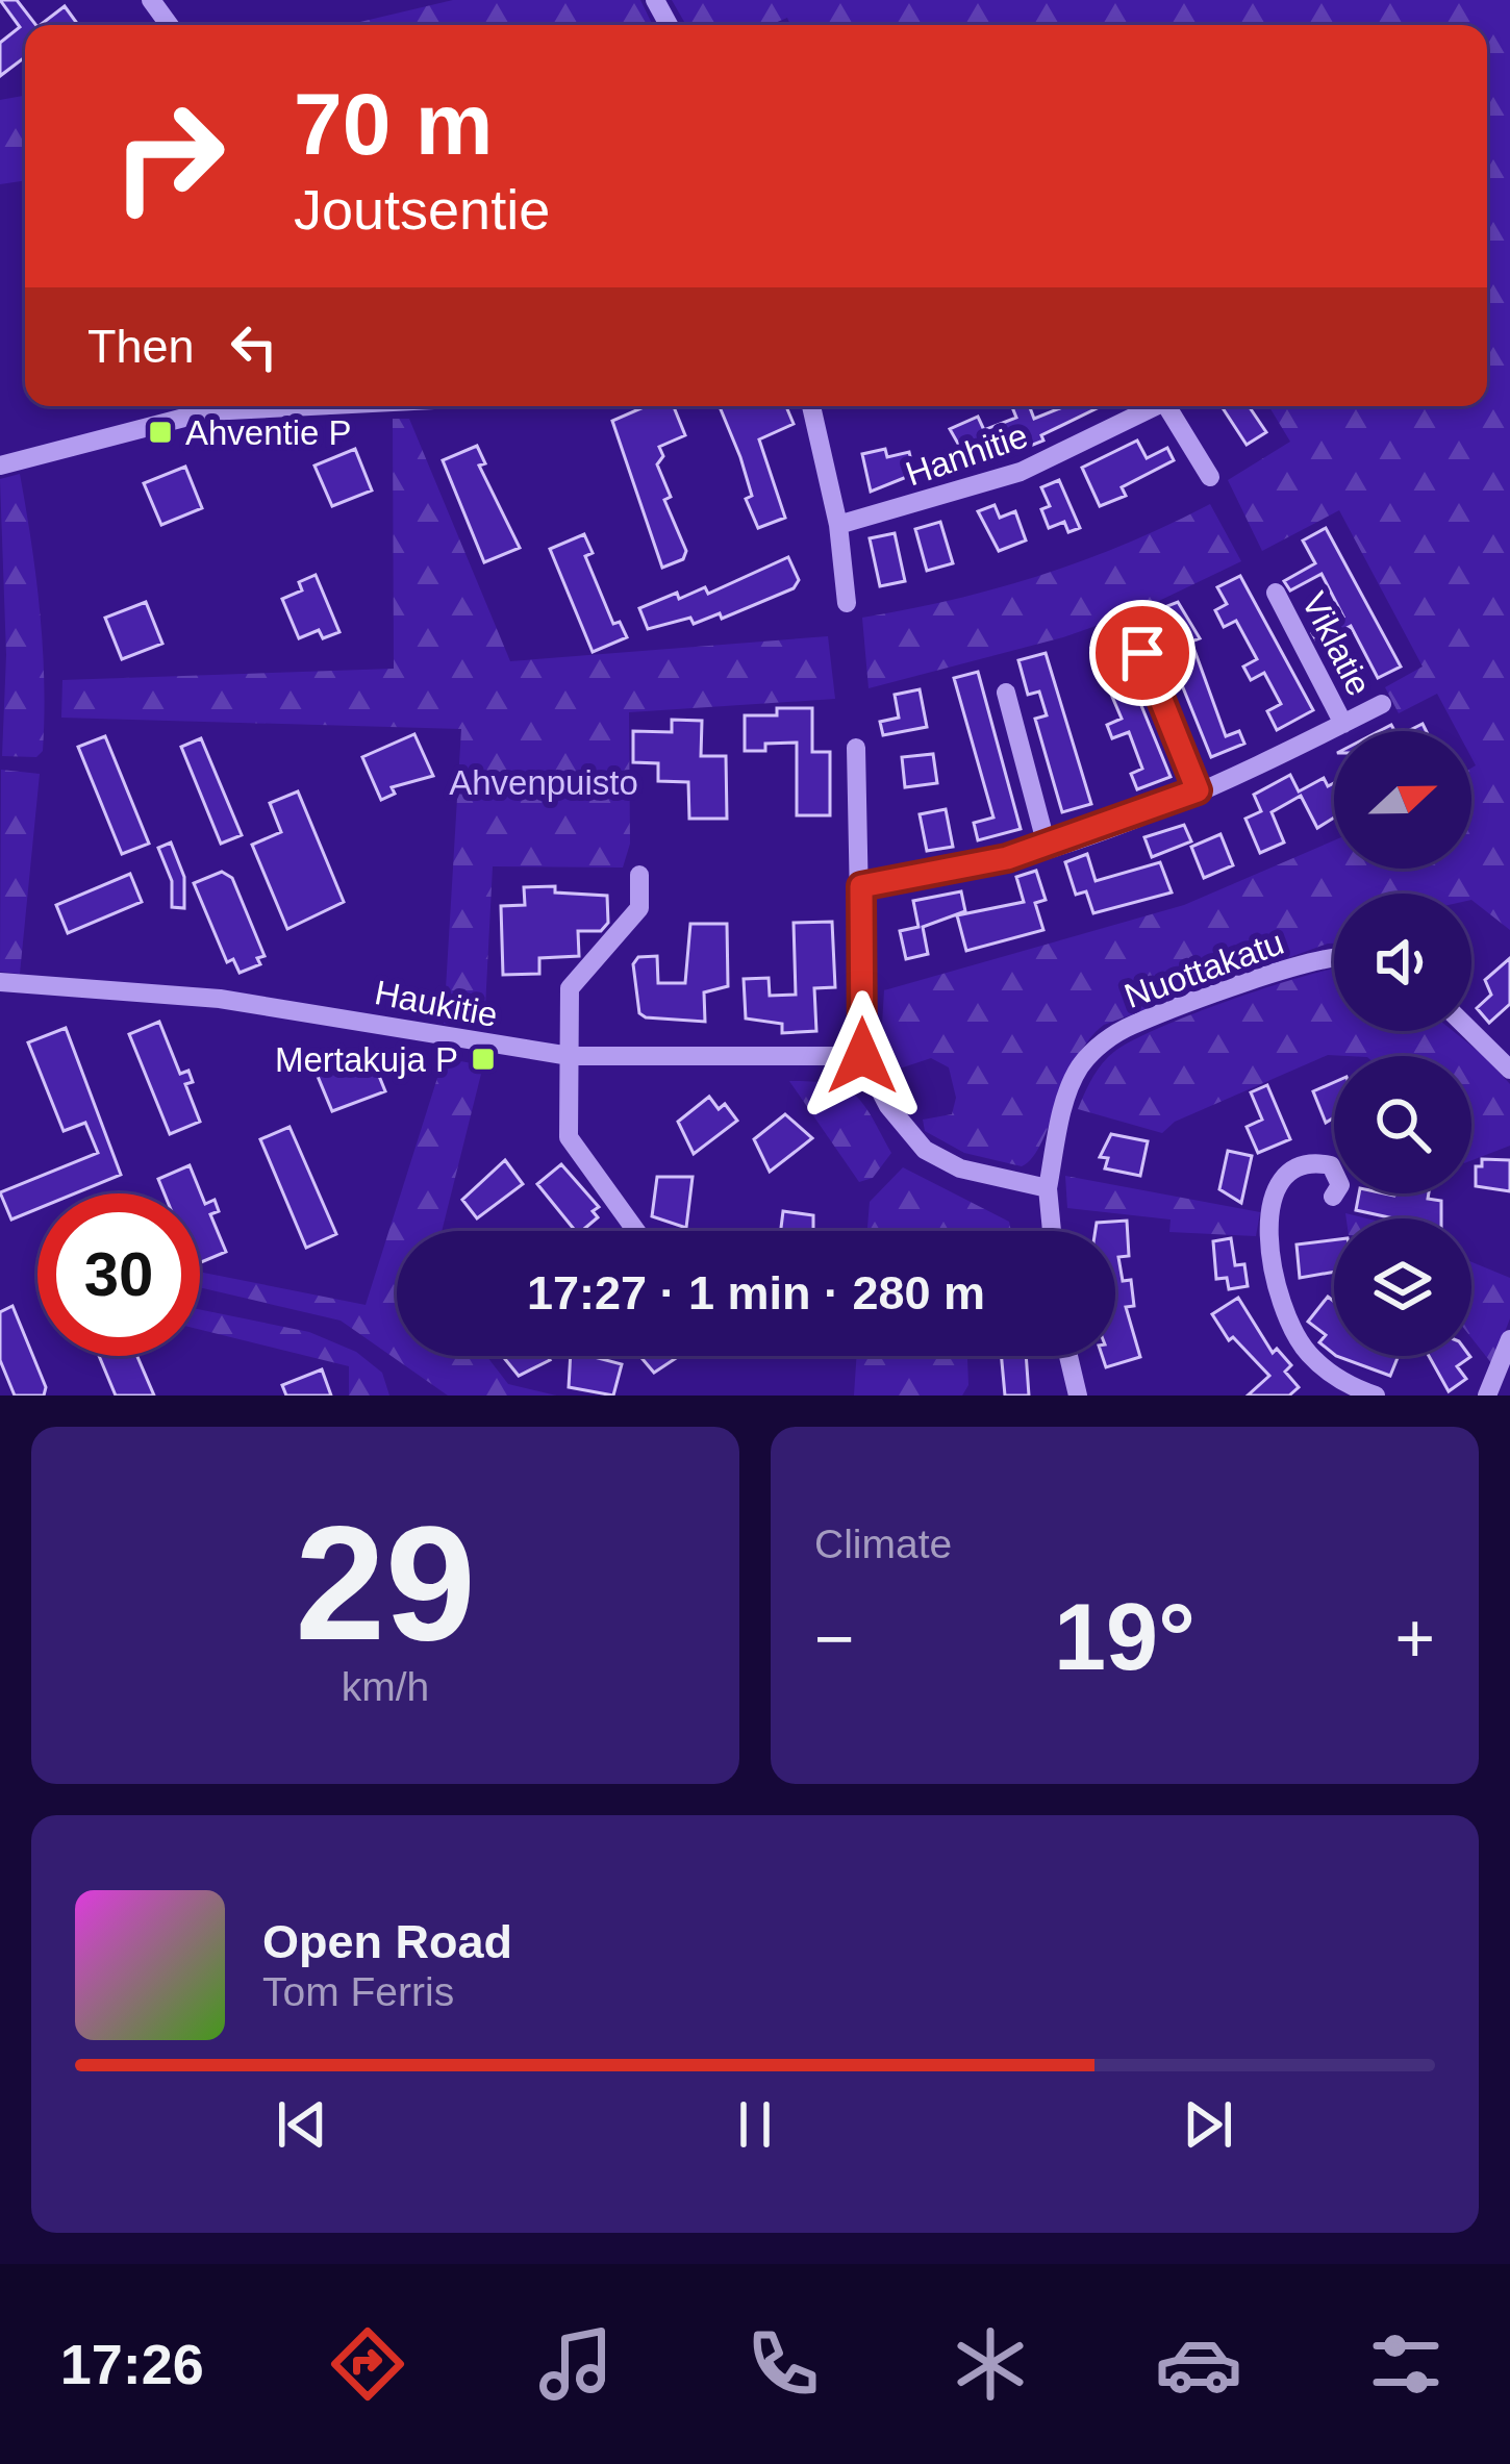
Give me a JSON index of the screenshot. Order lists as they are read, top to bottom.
{
  "streets": {
    "street": [
      "Hanhitie",
      "Viklatie",
      "Nuottakatu",
      "Haukitie"
    ]
  },
  "parks": ["Ahvenpuisto"],
  "places": {
    "transit": ["Ahventie P", "Mertakuja P"]
  },
  "north": "right",
  "page": {
    "turn": ["70 m", "Joutsentie"],
    "then": "Then",
    "limit": "30",
    "trip": "17:27 · 1 min · 280 m",
    "tile": [
      ["29", "km/h"],
      "Climate"
    ],
    "heat": ["−", "19°", "+"],
    "song": ["Open Road", "Tom Ferris"],
    "tabs": "17:26"
  }
}
